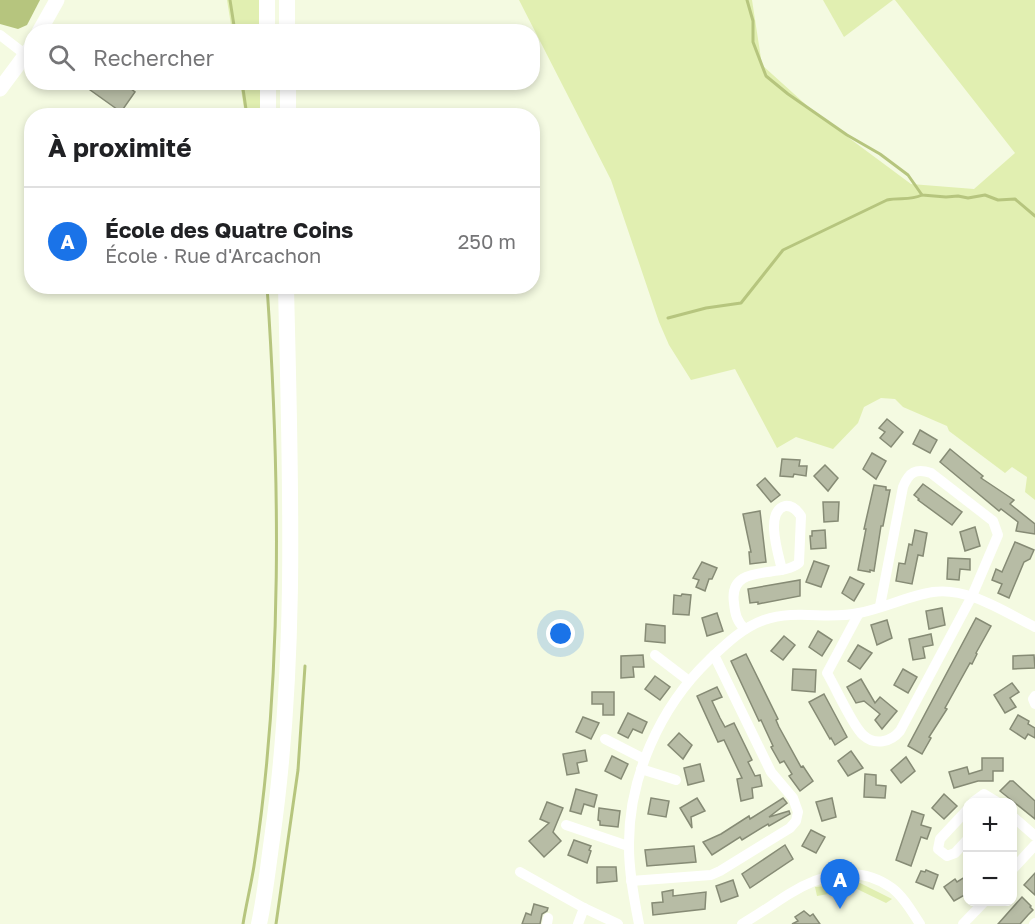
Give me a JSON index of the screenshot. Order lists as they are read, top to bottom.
{
  "page": {
    "search": "Rechercher",
    "heading": "À proximité",
    "list": [
      {
        "mark": "A",
        "name": "École des Quatre Coins",
        "note": "École · Rue d'Arcachon",
        "value": "250 m"
      }
    ],
    "map_buttons": ["+", "−"],
    "pins": "A"
  }
}
